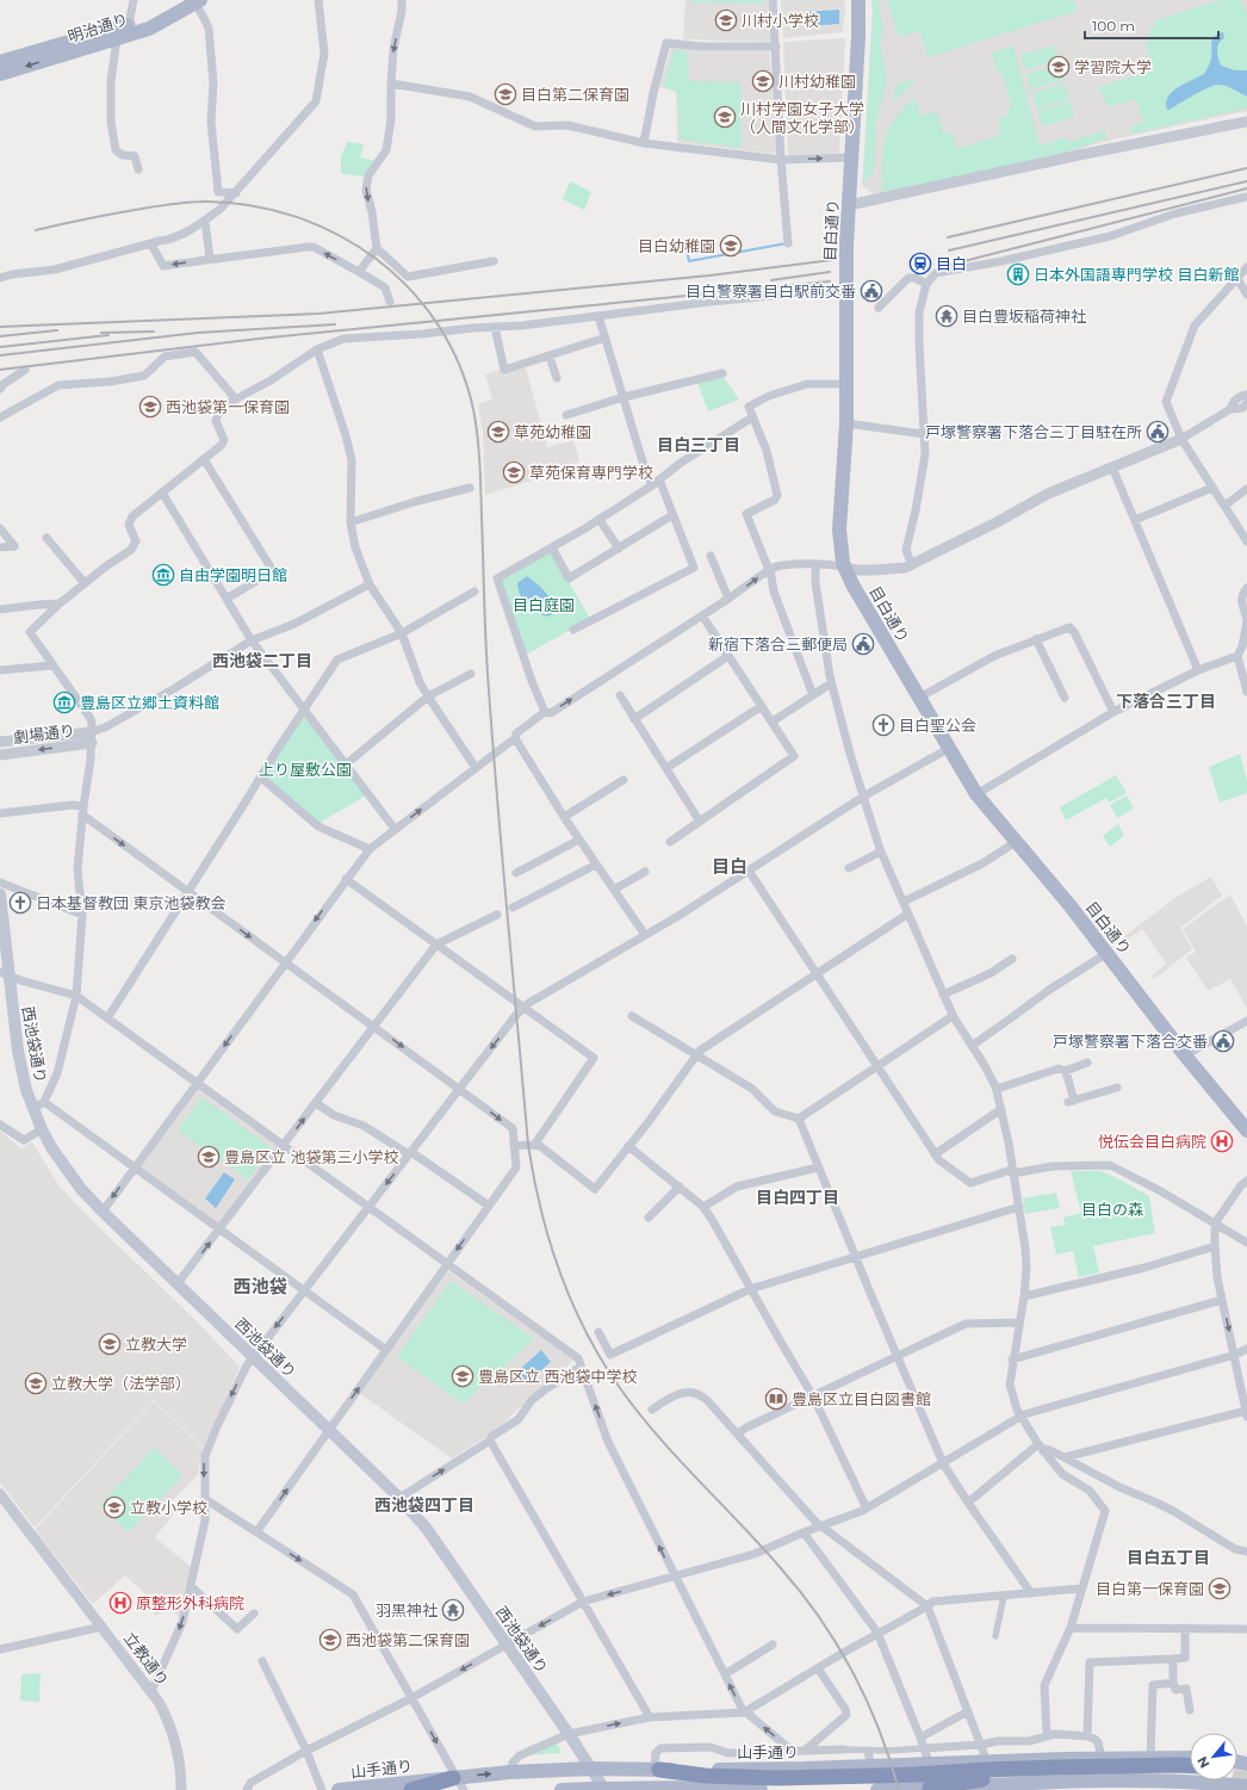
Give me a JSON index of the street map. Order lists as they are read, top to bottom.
{
  "streets": {
    "main road": [
      "明治通り",
      "目白通り",
      "西池袋通り",
      "山手通り"
    ],
    "street": ["劇場通り", "立教通り"]
  },
  "crossings": [
    ["西池袋通り", "山手通り"]
  ],
  "districts": [
    "目白三丁目",
    "西池袋二丁目",
    "下落合三丁目",
    "目白",
    "目白四丁目",
    "西池袋",
    "西池袋四丁目",
    "目白五丁目"
  ],
  "parks": ["目白庭園", "上り屋敷公園", "目白の森"],
  "places": {
    "school or university": [
      "川村小学校",
      "学習院大学",
      "川村幼稚園",
      "目白第二保育園",
      "川村学園女子大学 （人間文化学部）",
      "目白幼稚園",
      "西池袋第一保育園",
      "草苑幼稚園",
      "草苑保育専門学校",
      "豊島区立 池袋第三小学校",
      "立教大学",
      "豊島区立 西池袋中学校",
      "立教大学（法学部）",
      "立教小学校",
      "目白第一保育園",
      "西池袋第二保育園"
    ],
    "station": ["目白"],
    "building": ["日本外国語専門学校 目白新館"],
    "public building": [
      "目白警察署目白駅前交番",
      "戸塚警察署下落合三丁目駐在所",
      "新宿下落合三郵便局",
      "戸塚警察署下落合交番"
    ],
    "temple": ["目白豊坂稲荷神社", "羽黒神社"],
    "museum": ["自由学園明日館", "豊島区立郷土資料館"],
    "church": ["目白聖公会", "日本基督教団 東京池袋教会"],
    "hospital": ["悦伝会目白病院", "原整形外科病院"],
    "library": ["豊島区立目白図書館"]
  },
  "scale_bar": "100 m",
  "north": "bottom left"
}
